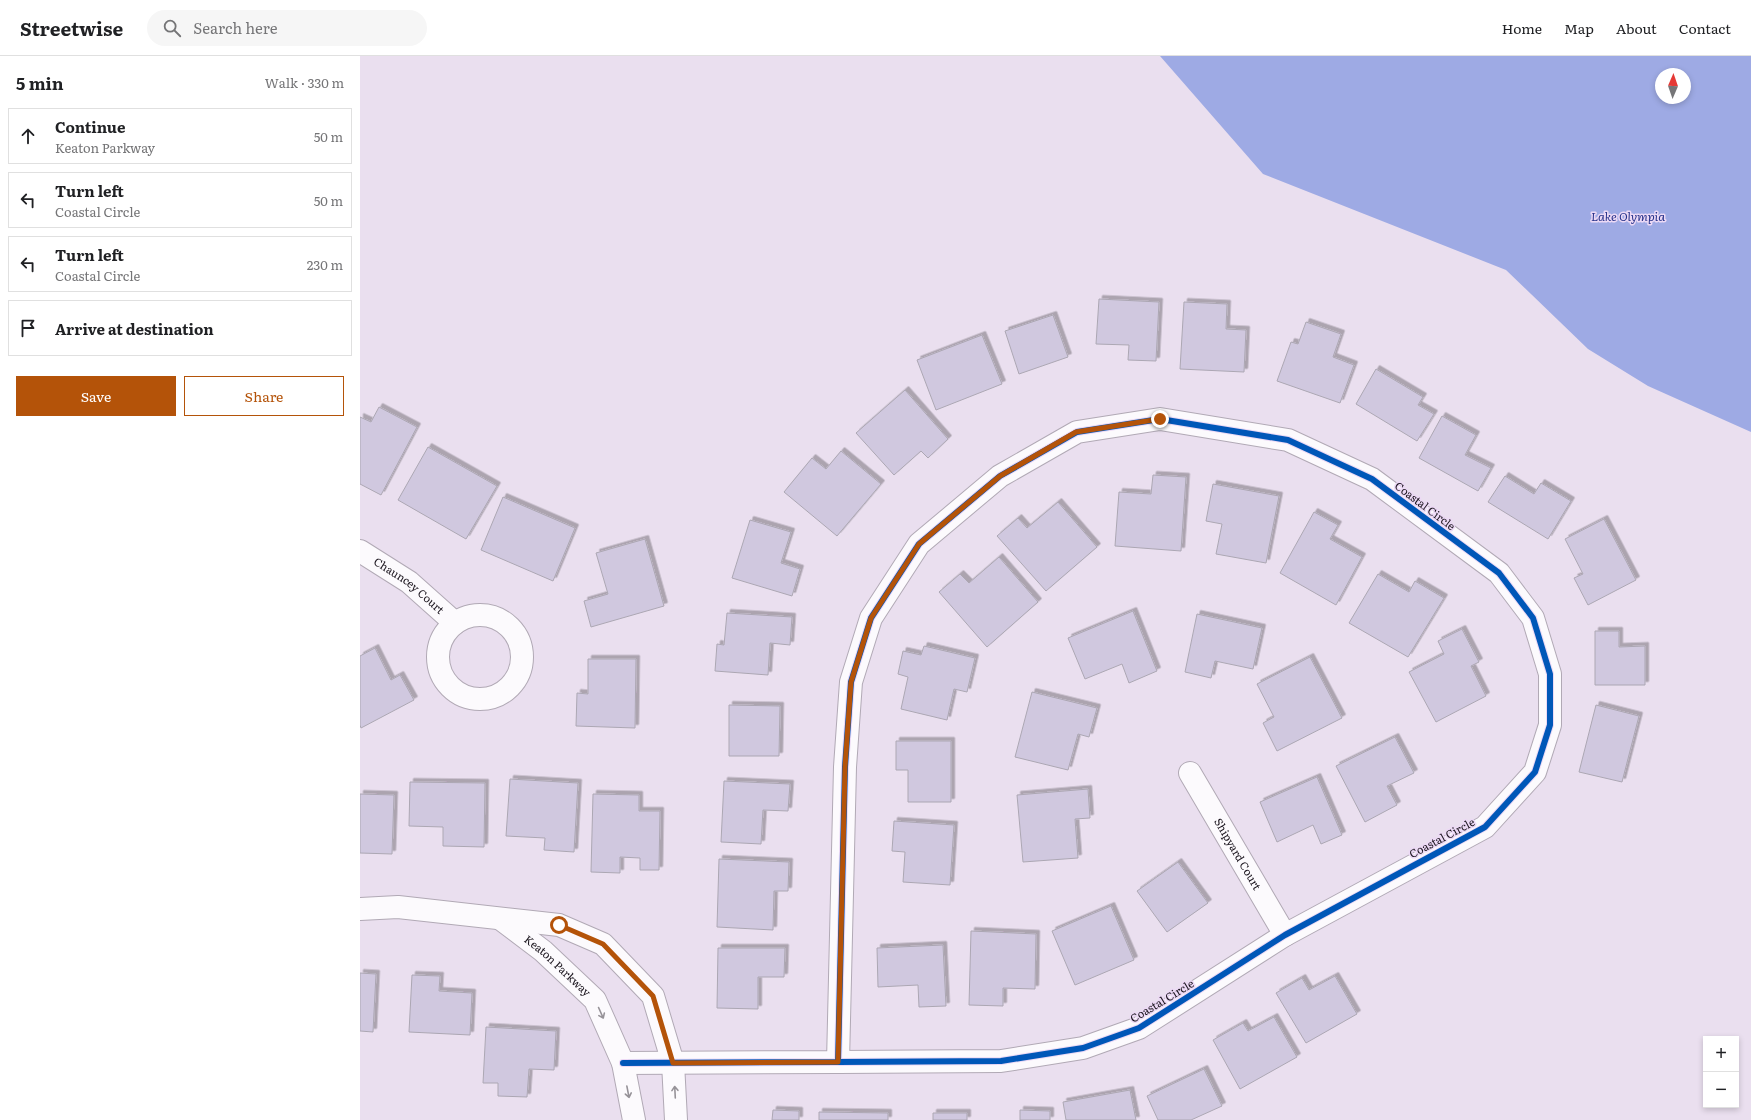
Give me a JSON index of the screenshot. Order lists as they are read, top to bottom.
{
  "streets": {
    "street": [
      "Coastal Circle",
      "Chauncey Court",
      "Shipyard Court",
      "Keaton Parkway"
    ]
  },
  "crossings": [
    ["Coastal Circle", "Shipyard Court"],
    ["Coastal Circle", "Keaton Parkway"]
  ],
  "water": ["Lake Olympia"],
  "north": "top",
  "page": {
    "header": "Streetwise",
    "search": "Search here",
    "nav": [
      "Home",
      "Map",
      "About",
      "Contact"
    ],
    "heading": ["5 min", "Walk · 330 m"],
    "list": [
      ["Continue", "Keaton Parkway", "50 m"],
      ["Turn left", "Coastal Circle", "50 m"],
      ["Turn left", "Coastal Circle", "230 m"],
      "Arrive at destination"
    ],
    "buttons": ["Save", "Share"],
    "map_buttons": ["+", "−"]
  }
}
